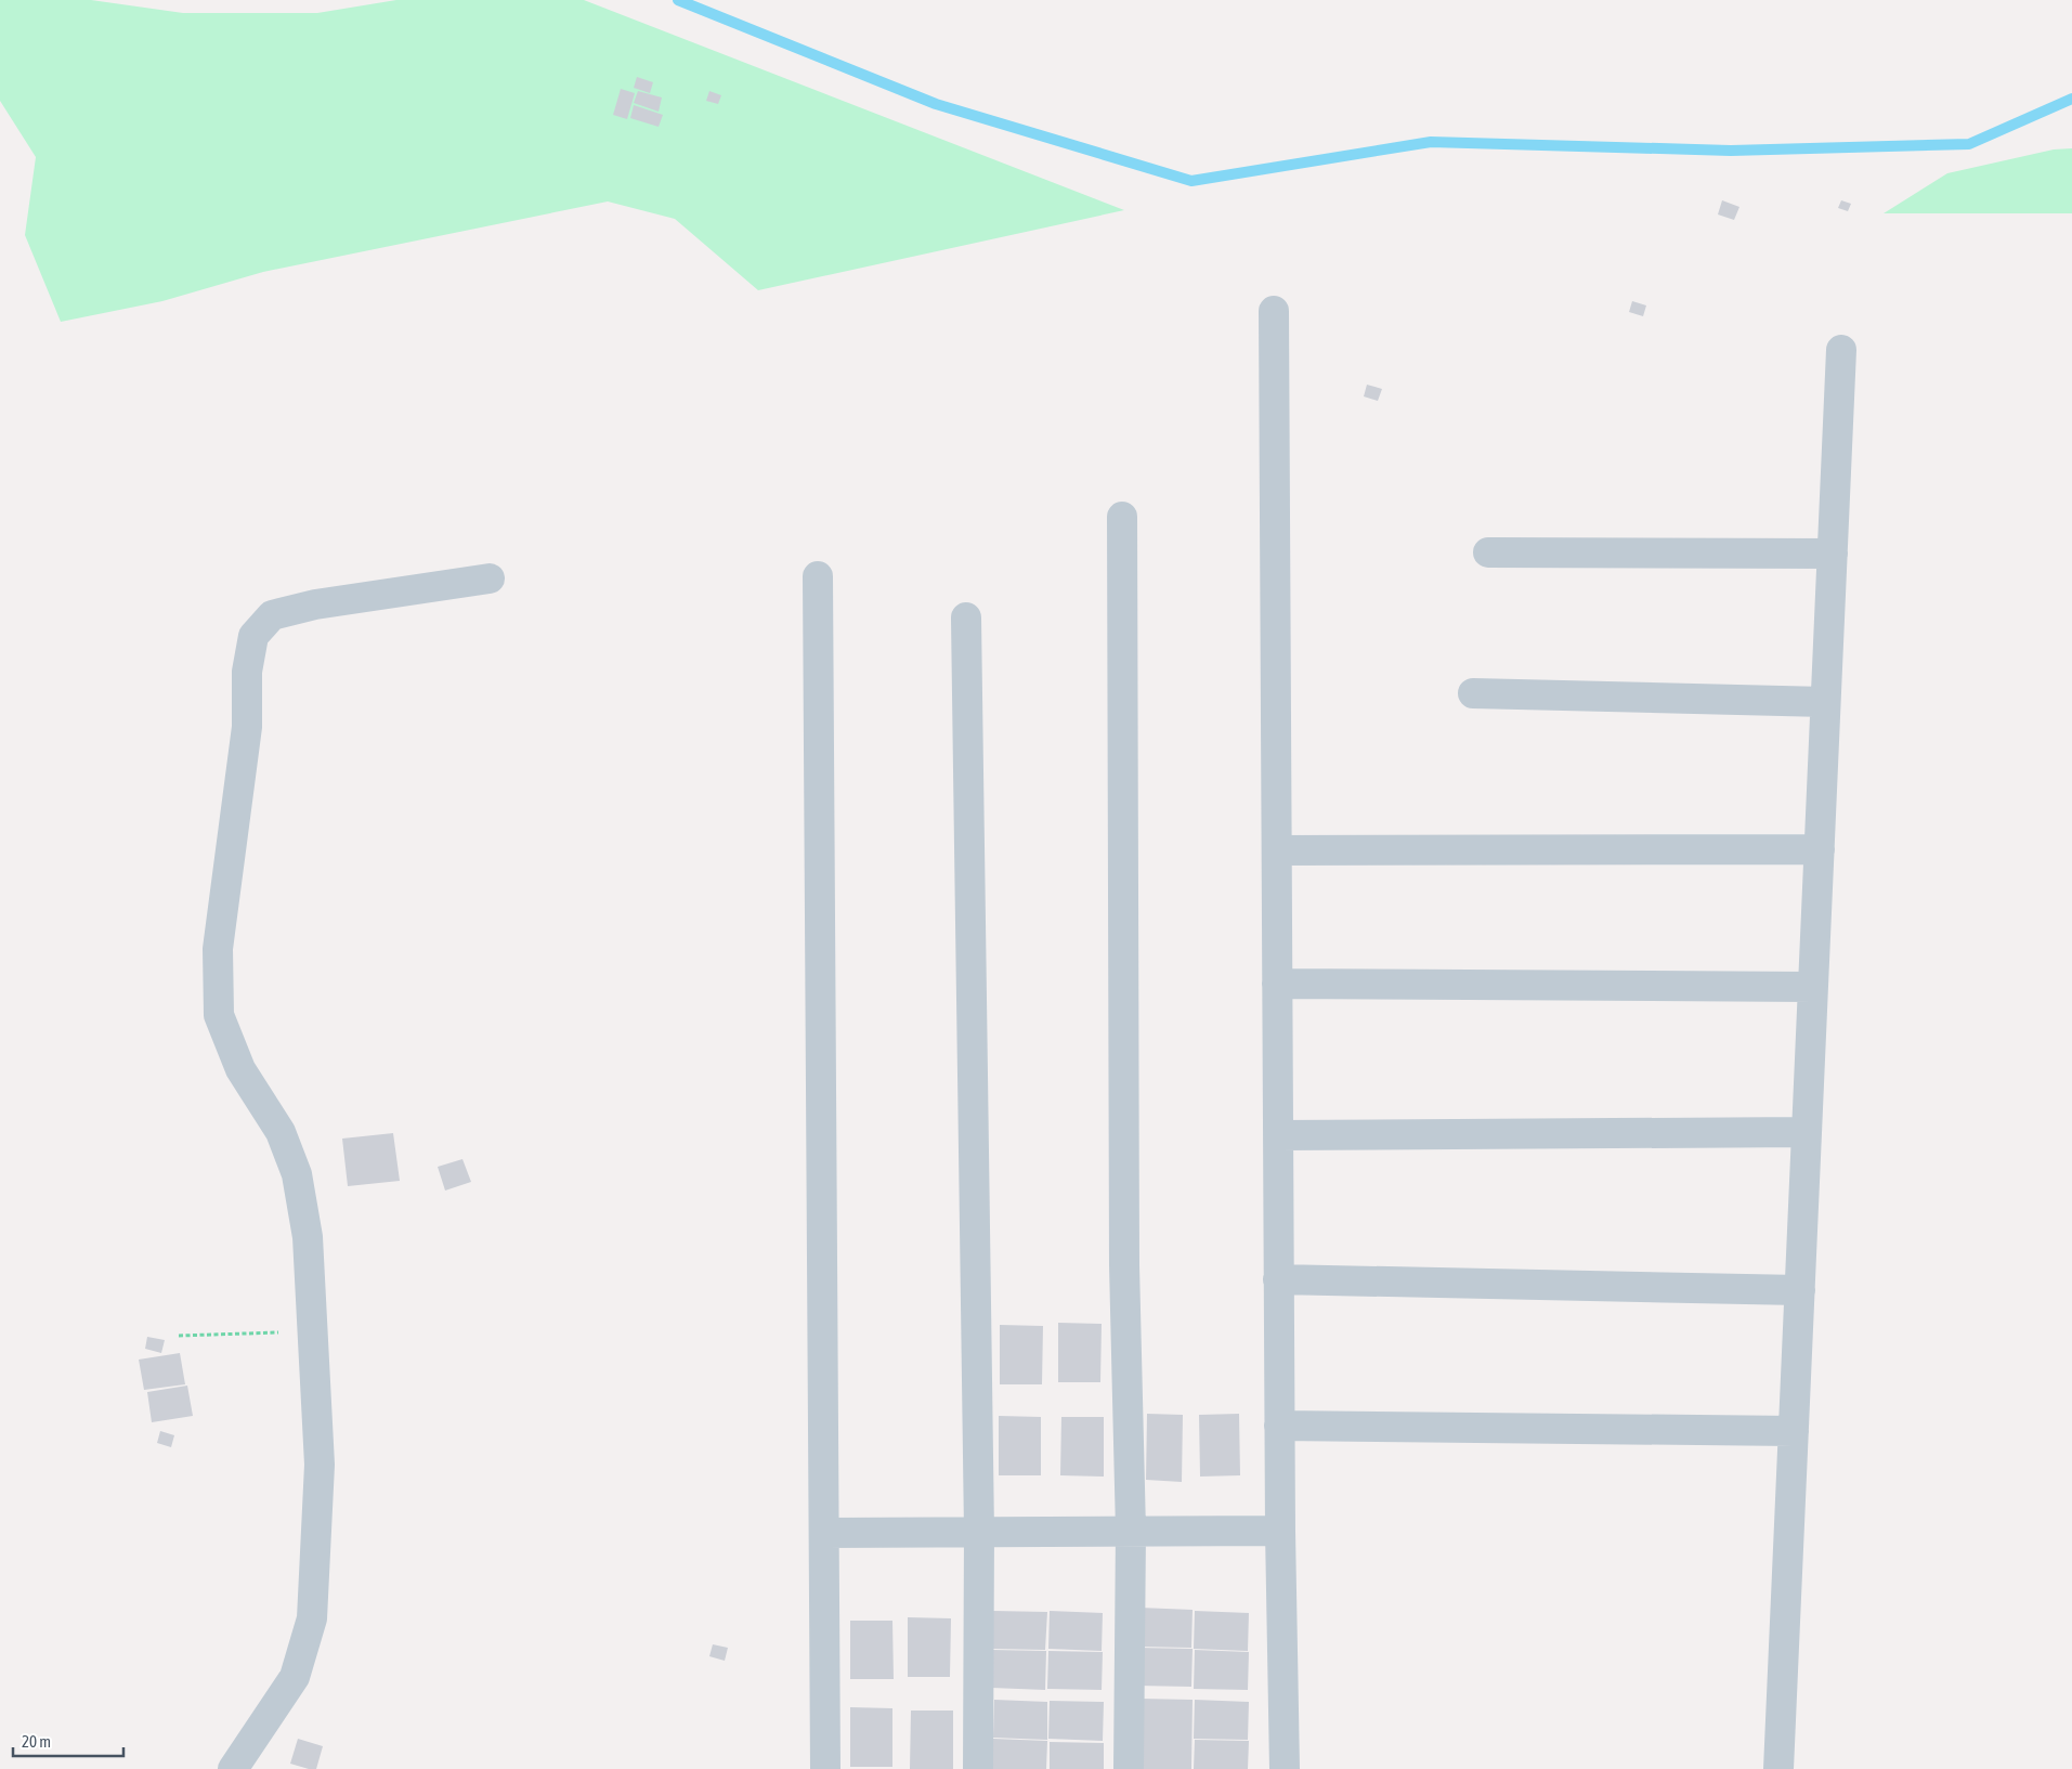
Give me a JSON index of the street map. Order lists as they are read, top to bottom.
{
  "scale_bar": "20 m"
}
